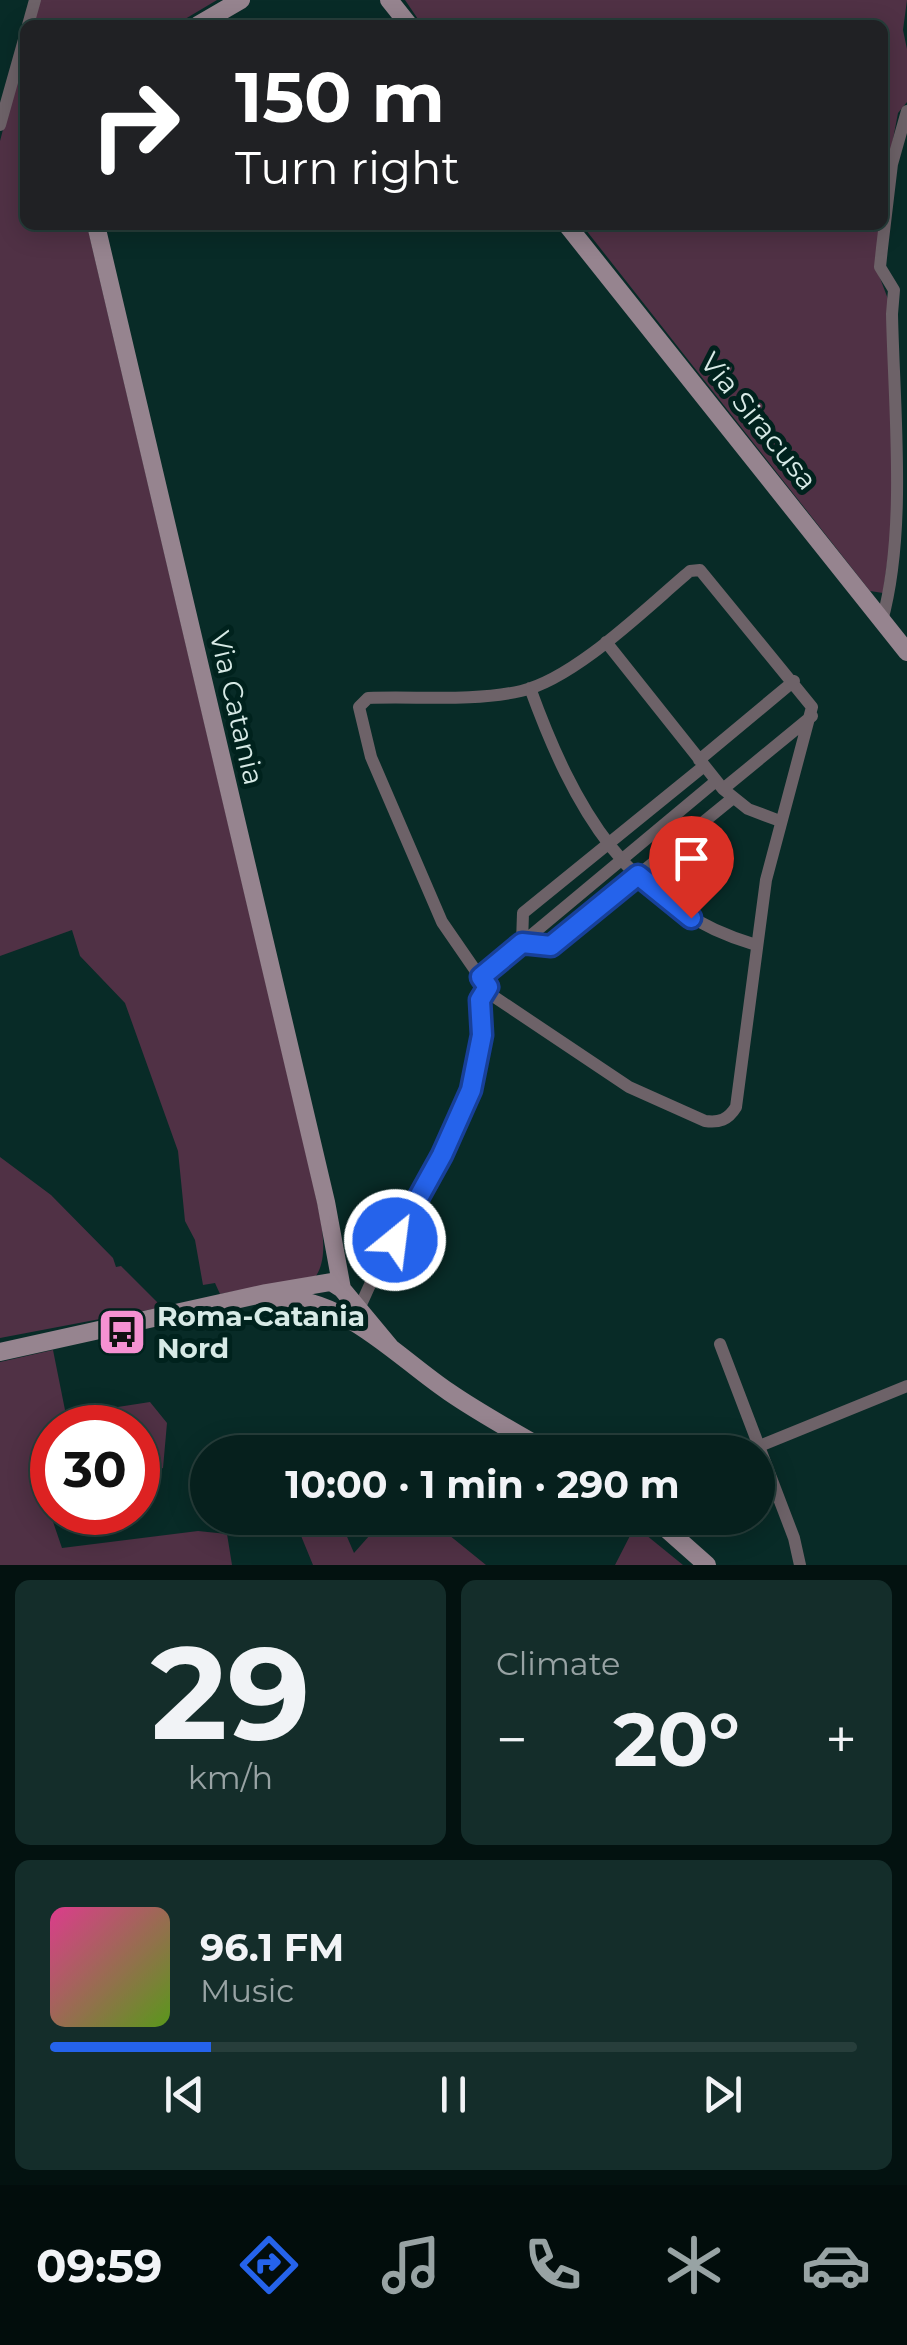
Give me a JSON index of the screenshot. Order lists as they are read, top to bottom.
{
  "streets": {
    "street": ["Via Siracusa", "Via Catania"]
  },
  "places": {
    "bus stop": ["Roma-Catania Nord"]
  },
  "page": {
    "turn": ["150 m", "Turn right"],
    "limit": "30",
    "trip": "10:00 · 1 min · 290 m",
    "tile": [
      ["29", "km/h"],
      "Climate"
    ],
    "heat": ["−", "20°", "+"],
    "song": ["96.1 FM", "Music"],
    "tabs": "09:59"
  }
}
